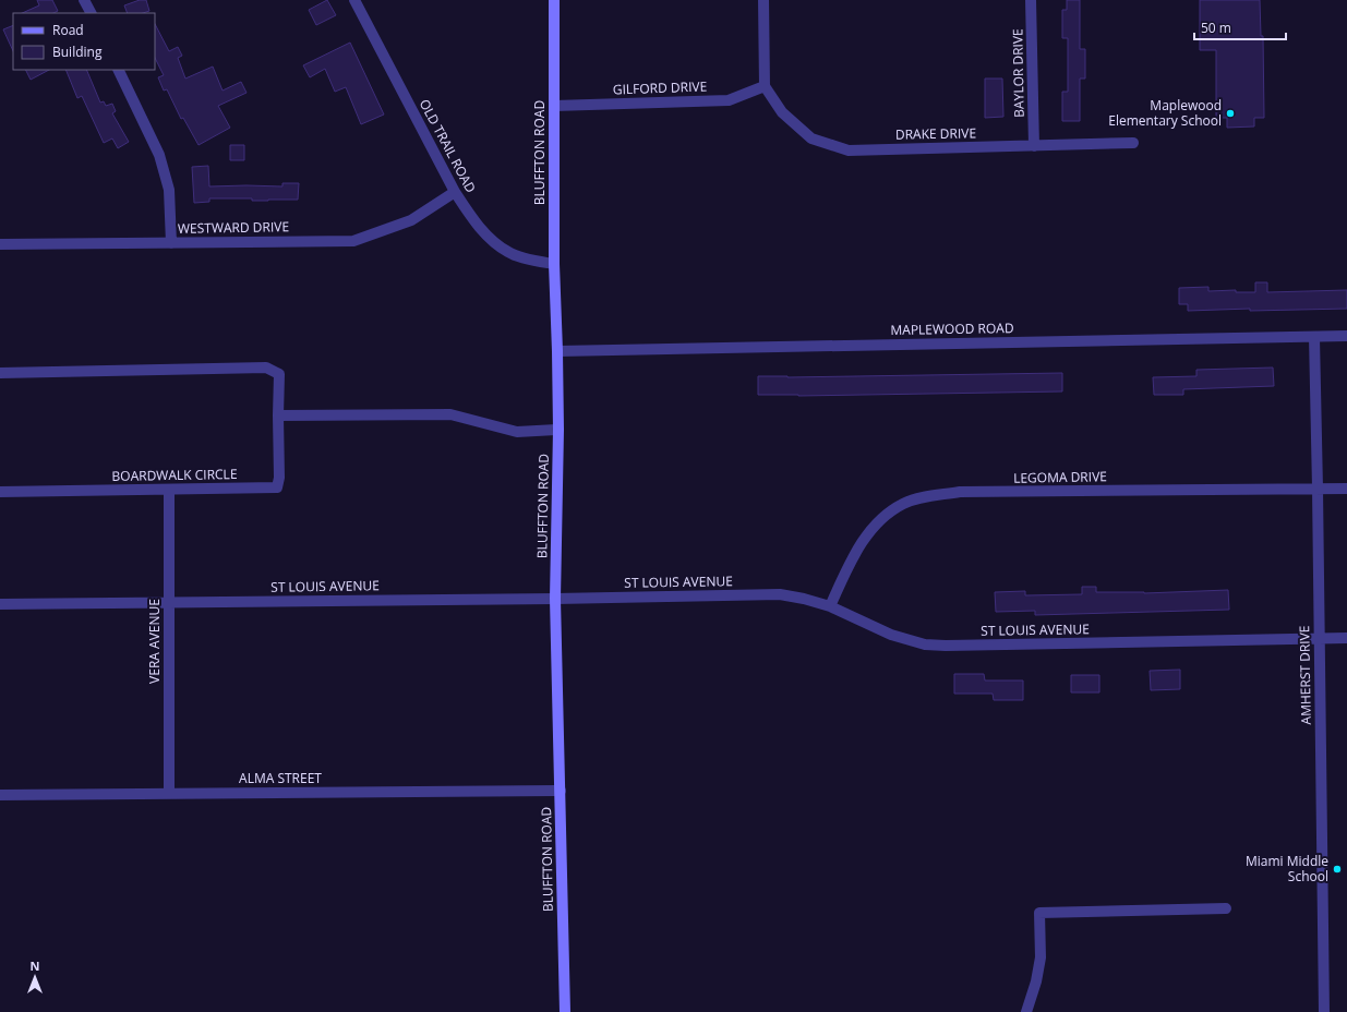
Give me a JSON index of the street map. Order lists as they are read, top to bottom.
{
  "streets": {
    "main road": ["BLUFFTON ROAD"],
    "street": [
      "BAYLOR DRIVE",
      "GILFORD DRIVE",
      "DRAKE DRIVE",
      "OLD TRAIL ROAD",
      "WESTWARD DRIVE",
      "MAPLEWOOD ROAD",
      "BOARDWALK CIRCLE",
      "LEGOMA DRIVE",
      "ST LOUIS AVENUE",
      "VERA AVENUE",
      "AMHERST DRIVE",
      "ALMA STREET"
    ]
  },
  "crossings": [
    ["BAYLOR DRIVE", "DRAKE DRIVE"],
    ["GILFORD DRIVE", "DRAKE DRIVE"],
    ["GILFORD DRIVE", "BLUFFTON ROAD"],
    ["OLD TRAIL ROAD", "BLUFFTON ROAD"],
    ["OLD TRAIL ROAD", "WESTWARD DRIVE"],
    ["BLUFFTON ROAD", "MAPLEWOOD ROAD"],
    ["BLUFFTON ROAD", "ST LOUIS AVENUE"],
    ["BLUFFTON ROAD", "ALMA STREET"],
    ["MAPLEWOOD ROAD", "AMHERST DRIVE"],
    ["BOARDWALK CIRCLE", "VERA AVENUE"],
    ["LEGOMA DRIVE", "ST LOUIS AVENUE"],
    ["LEGOMA DRIVE", "AMHERST DRIVE"],
    ["ST LOUIS AVENUE", "VERA AVENUE"],
    ["ST LOUIS AVENUE", "AMHERST DRIVE"],
    ["VERA AVENUE", "ALMA STREET"]
  ],
  "places": ["Maplewood Elementary School", "Miami Middle School"],
  "legend": ["Road", "Building"],
  "scale_bar": "50 m",
  "north": "top"
}
